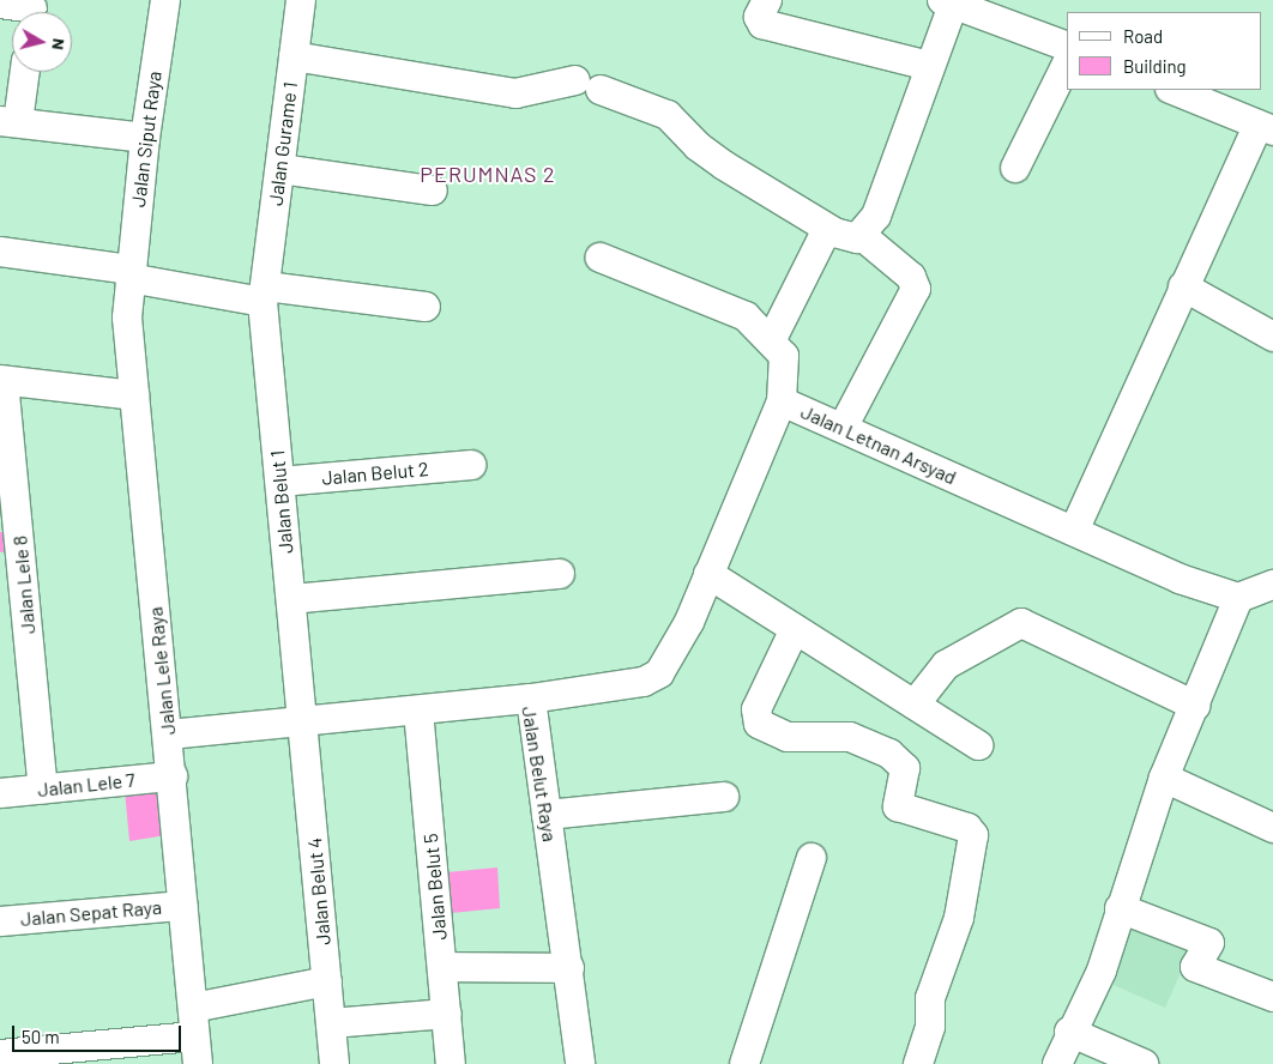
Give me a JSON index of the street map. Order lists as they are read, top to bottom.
{
  "streets": {
    "street": [
      "Jalan Siput Raya",
      "Jalan Gurame 1",
      "Jalan Letnan Arsyad",
      "Jalan Belut 2",
      "Jalan Belut 1",
      "Jalan Lele 8",
      "Jalan Lele Raya",
      "Jalan Belut Raya",
      "Jalan Lele 7",
      "Jalan Belut 5",
      "Jalan Belut 4",
      "Jalan Sepat Raya"
    ]
  },
  "crossings": [
    ["Jalan Siput Raya", "Jalan Lele Raya"],
    ["Jalan Gurame 1", "Jalan Belut 1"],
    ["Jalan Letnan Arsyad", "Jalan Belut Raya"],
    ["Jalan Belut 2", "Jalan Belut 1"],
    ["Jalan Belut 1", "Jalan Belut Raya"],
    ["Jalan Belut 1", "Jalan Belut 4"],
    ["Jalan Lele 8", "Jalan Lele 7"],
    ["Jalan Lele Raya", "Jalan Belut Raya"],
    ["Jalan Lele Raya", "Jalan Lele 7"],
    ["Jalan Lele Raya", "Jalan Sepat Raya"],
    ["Jalan Belut Raya", "Jalan Belut 5"],
    ["Jalan Belut Raya", "Jalan Belut 4"]
  ],
  "districts": ["PERUMNAS 2"],
  "legend": ["Road", "Building"],
  "scale_bar": "50 m",
  "north": "right"
}
